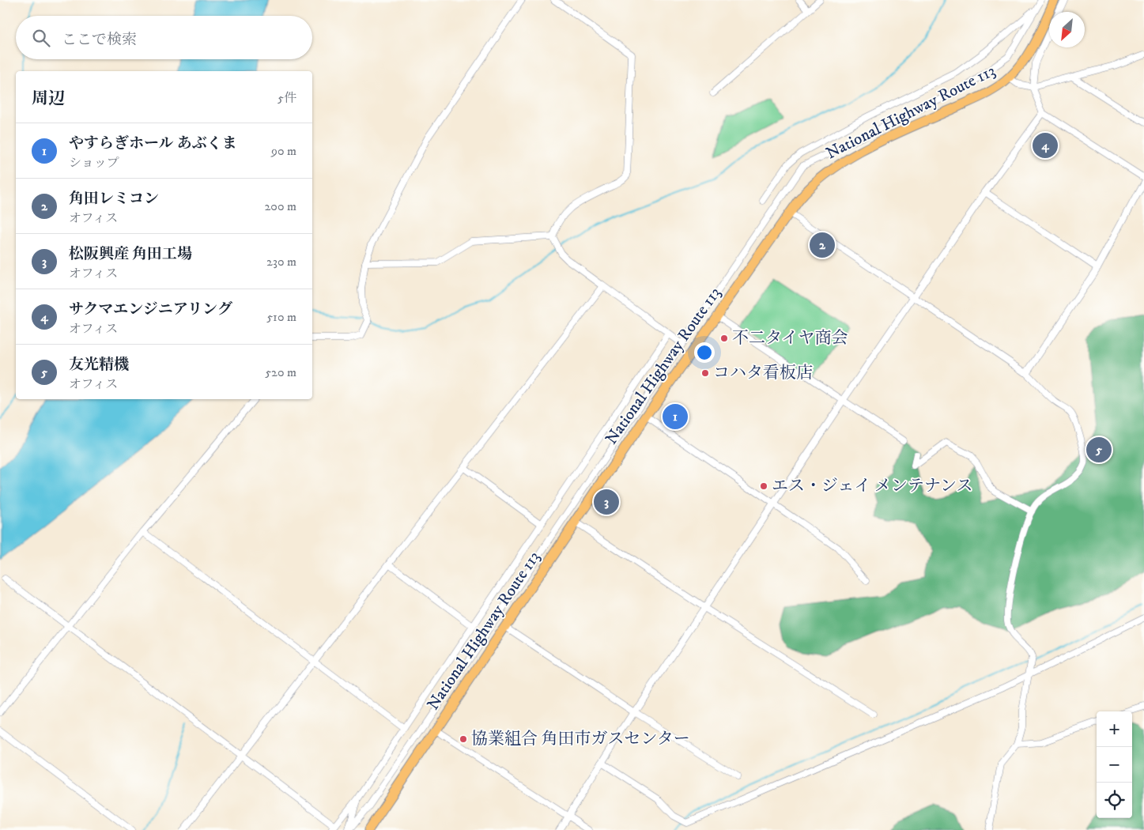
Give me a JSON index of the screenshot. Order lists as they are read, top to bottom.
{
  "streets": {
    "highway": ["National Highway Route 113"]
  },
  "places": [
    "不二タイヤ商会",
    "コハタ看板店",
    "エス・ジェイ メンテナンス",
    "協業組合 角田市ガスセンター"
  ],
  "north": "bottom left",
  "page": {
    "search": "ここで検索",
    "heading": ["周辺", "5件"],
    "list": [
      {
        "mark": "1",
        "name": "やすらぎホール あぶくま",
        "note": "ショップ",
        "value": "90 m"
      },
      {
        "mark": "2",
        "name": "角田レミコン",
        "note": "オフィス",
        "value": "200 m"
      },
      {
        "mark": "3",
        "name": "松阪興産 角田工場",
        "note": "オフィス",
        "value": "230 m"
      },
      {
        "mark": "4",
        "name": "サクマエンジニアリング",
        "note": "オフィス",
        "value": "510 m"
      },
      {
        "mark": "5",
        "name": "友光精機",
        "note": "オフィス",
        "value": "520 m"
      }
    ],
    "pins": [
      "4",
      "2",
      "1",
      "5",
      "3"
    ],
    "map_buttons": ["+", "−"]
  }
}
